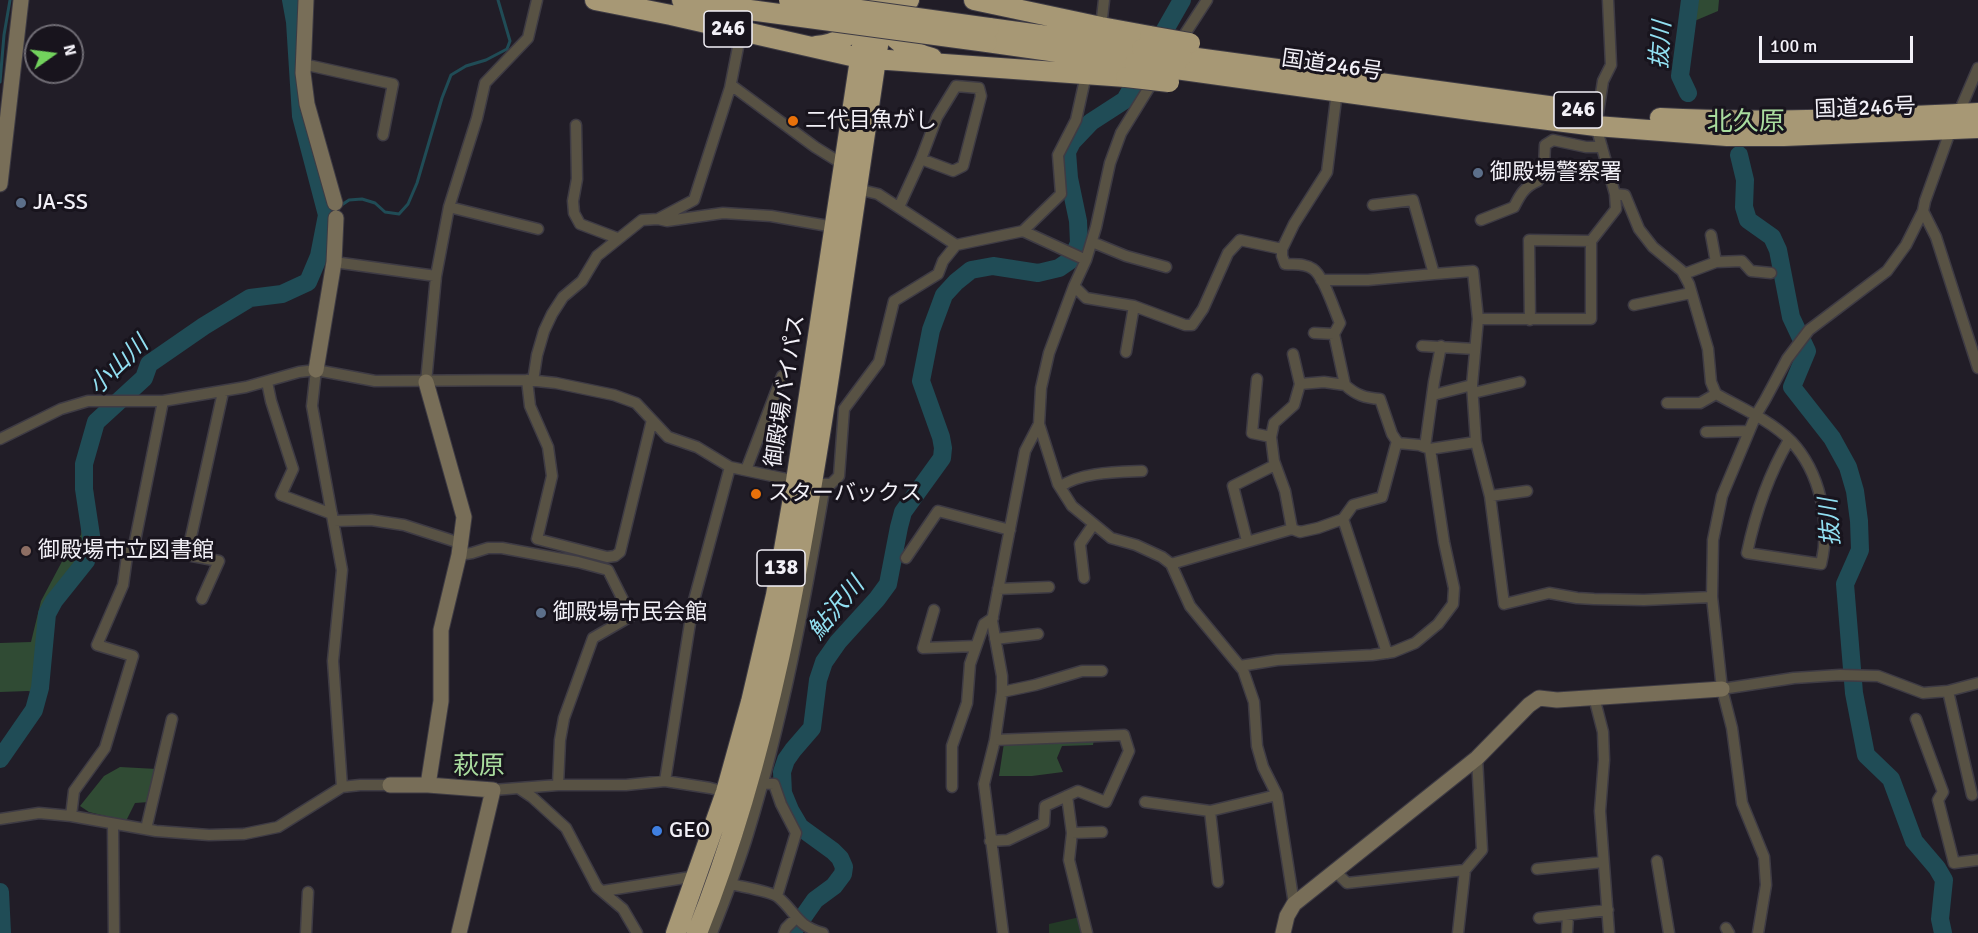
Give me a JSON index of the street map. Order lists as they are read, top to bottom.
{
  "streets": {
    "highway": [
      "246",
      "国道246号",
      "御殿場バイパス",
      "138"
    ]
  },
  "crossings": [
    ["246", "国道246号"],
    ["246", "御殿場バイパス"]
  ],
  "districts": ["北久原", "萩原"],
  "water": ["抜川", "小山川", "鮎沢川"],
  "places": [
    "二代目魚がし",
    "御殿場警察署",
    "JA-SS",
    "スターバックス",
    "御殿場市立図書館",
    "御殿場市民会館",
    "GEO"
  ],
  "scale_bar": "100 m",
  "north": "right"
}
